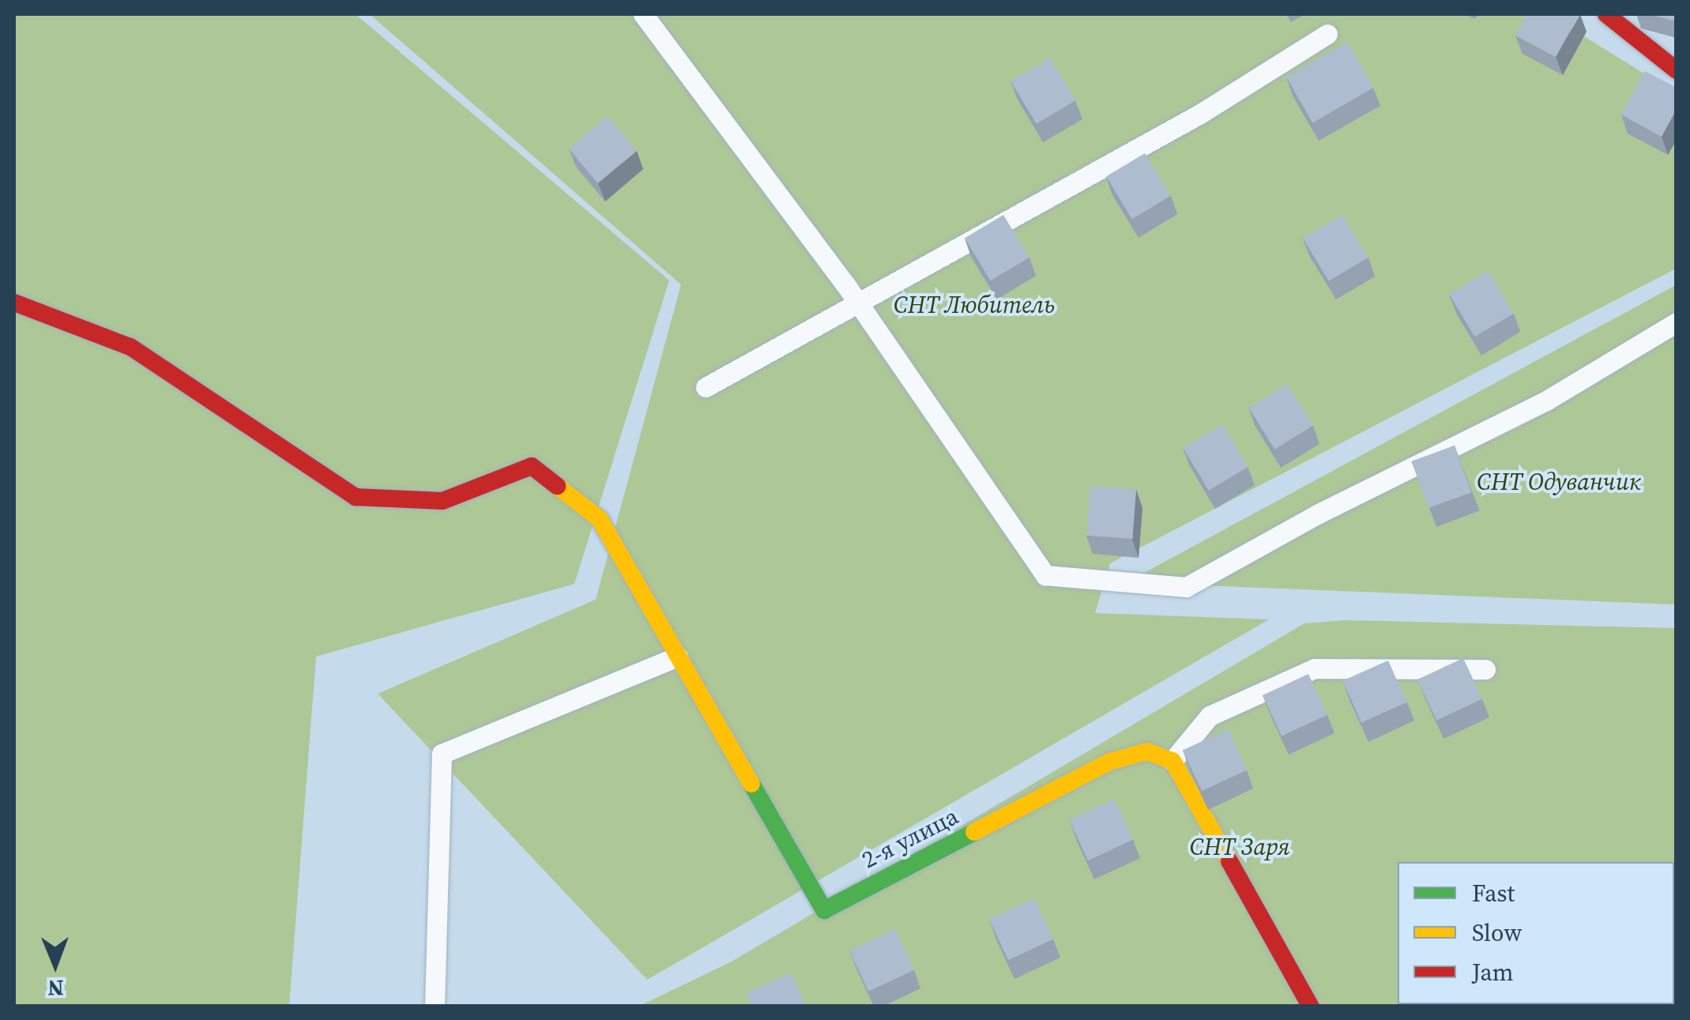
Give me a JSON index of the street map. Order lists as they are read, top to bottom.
{
  "streets": {
    "street": ["2-я улица"]
  },
  "parks": ["СНТ Любитель", "СНТ Одуванчик", "СНТ Заря"],
  "legend": ["Fast", "Slow", "Jam"],
  "north": "bottom"
}
